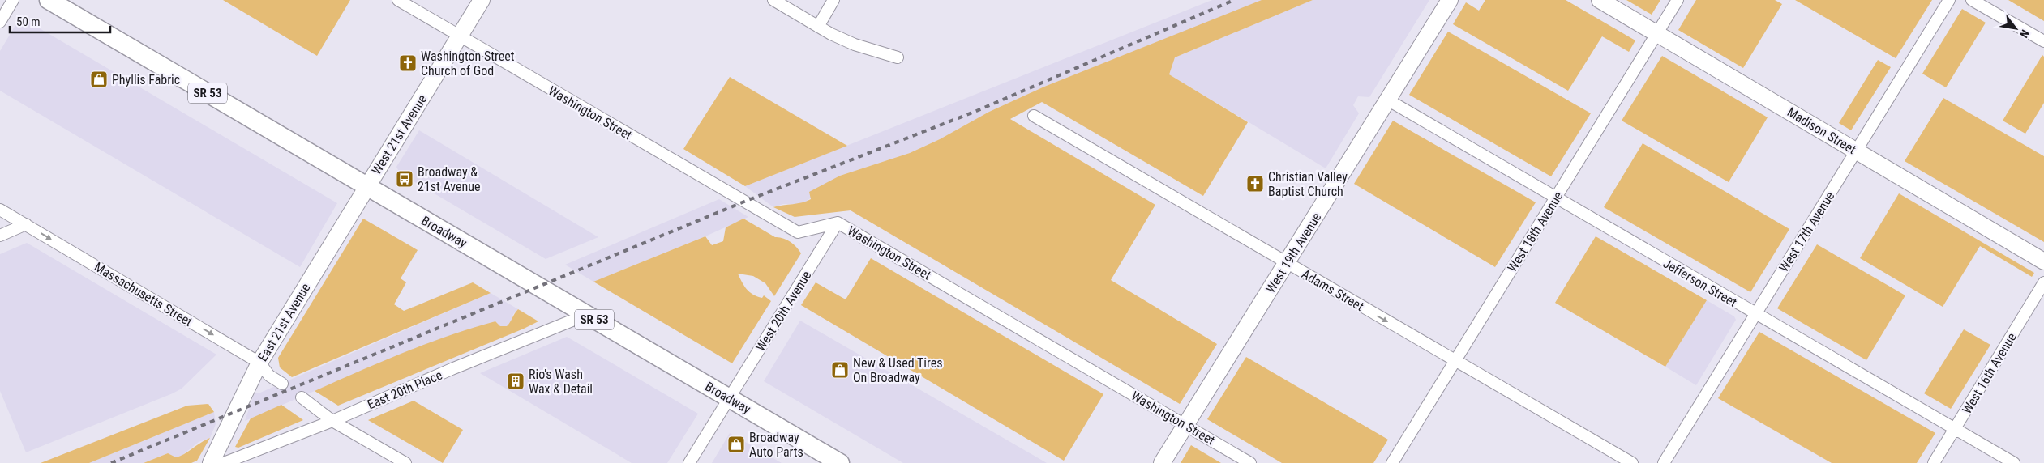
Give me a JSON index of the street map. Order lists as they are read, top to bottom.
{
  "streets": {
    "main road": ["SR 53", "Broadway"],
    "street": [
      "Washington Street",
      "Madison Street",
      "West 21st Avenue",
      "West 18th Avenue",
      "West 17th Avenue",
      "West 19th Avenue",
      "Jefferson Street",
      "Adams Street",
      "Massachusetts Street",
      "West 20th Avenue",
      "East 21st Avenue",
      "West 16th Avenue",
      "East 20th Place"
    ]
  },
  "crossings": [
    ["Washington Street", "West 21st Avenue"],
    ["Washington Street", "West 19th Avenue"],
    ["Washington Street", "West 20th Avenue"],
    ["Madison Street", "West 18th Avenue"],
    ["Madison Street", "West 17th Avenue"],
    ["West 21st Avenue", "Broadway"],
    ["West 21st Avenue", "East 21st Avenue"],
    ["Broadway", "West 20th Avenue"],
    ["Broadway", "East 21st Avenue"],
    ["Broadway", "East 20th Place"],
    ["West 18th Avenue", "Jefferson Street"],
    ["West 18th Avenue", "Adams Street"],
    ["West 17th Avenue", "Jefferson Street"],
    ["West 19th Avenue", "Jefferson Street"],
    ["West 19th Avenue", "Adams Street"],
    ["Jefferson Street", "West 16th Avenue"],
    ["Massachusetts Street", "East 21st Avenue"]
  ],
  "one_way": ["Massachusetts Street"],
  "places": {
    "church": ["Washington Street Church of God", "Christian Valley Baptist Church"],
    "shop": ["Phyllis Fabric", "New & Used Tires On Broadway", "Broadway Auto Parts"],
    "bus stop": ["Broadway & 21st Avenue"],
    "building": ["Rio's Wash Wax & Detail"]
  },
  "scale_bar": "50 m",
  "north": "bottom right"
}
